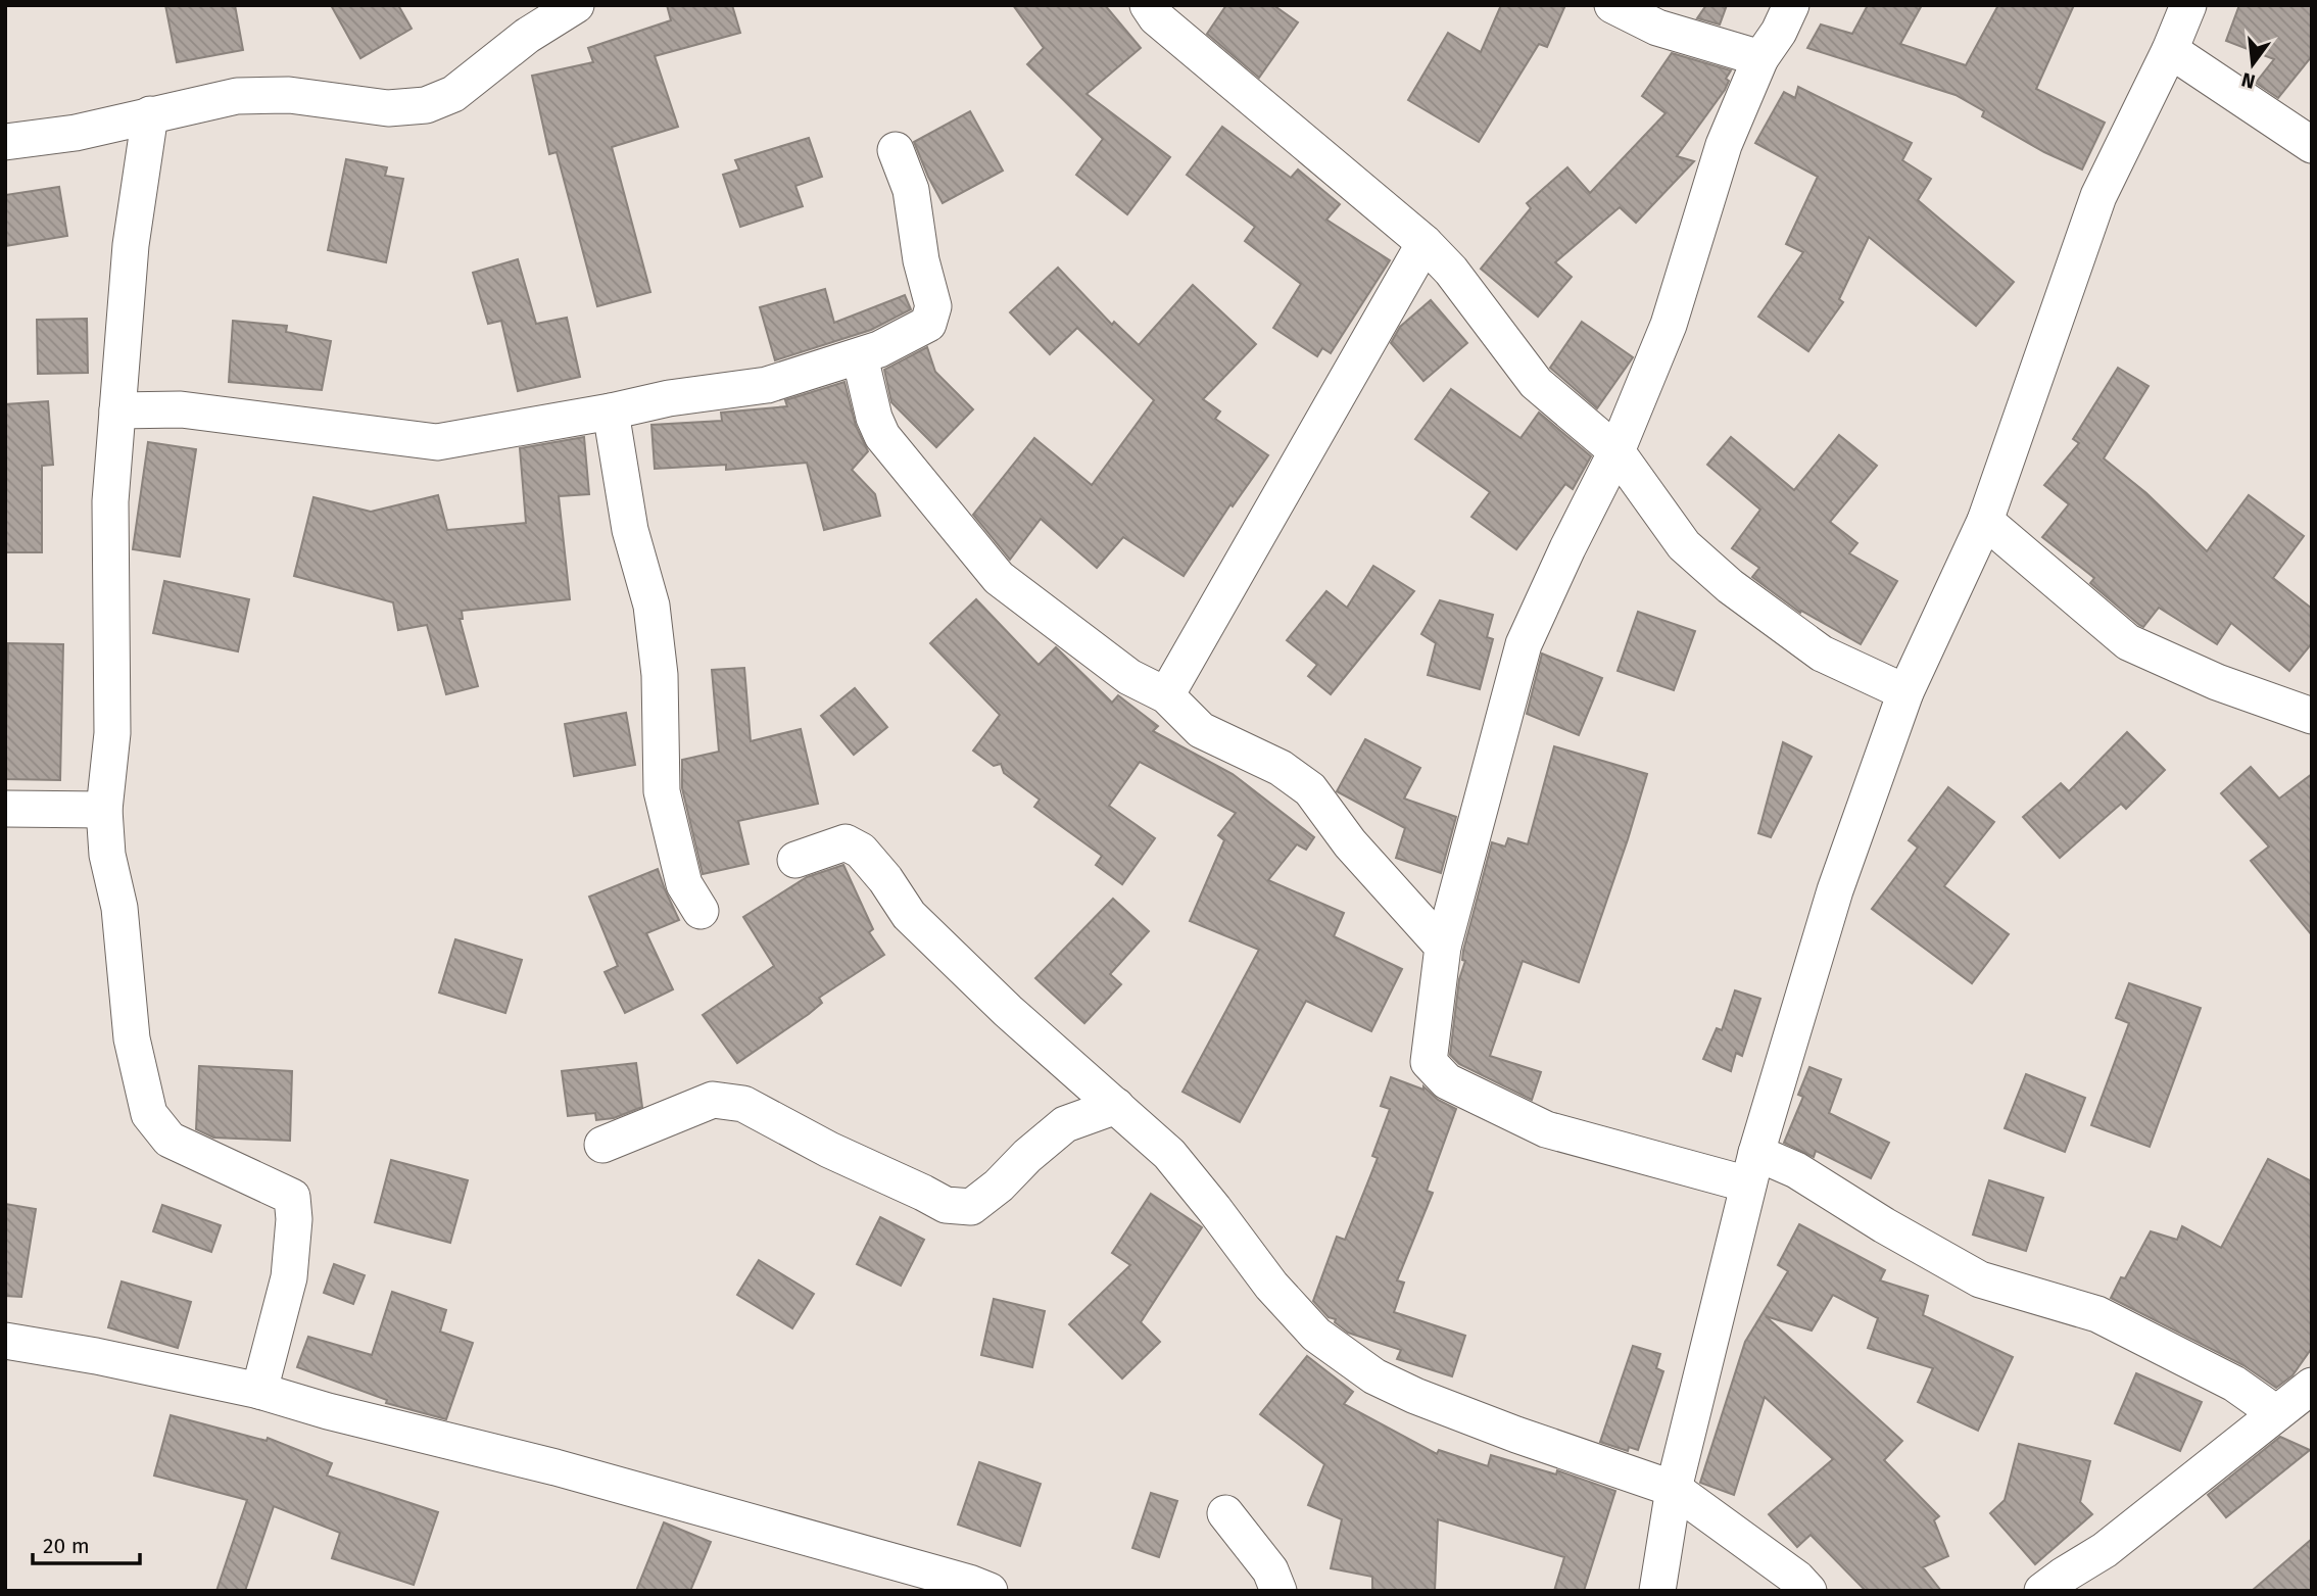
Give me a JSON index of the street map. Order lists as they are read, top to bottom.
{
  "scale_bar": "20 m",
  "north": "bottom"
}
